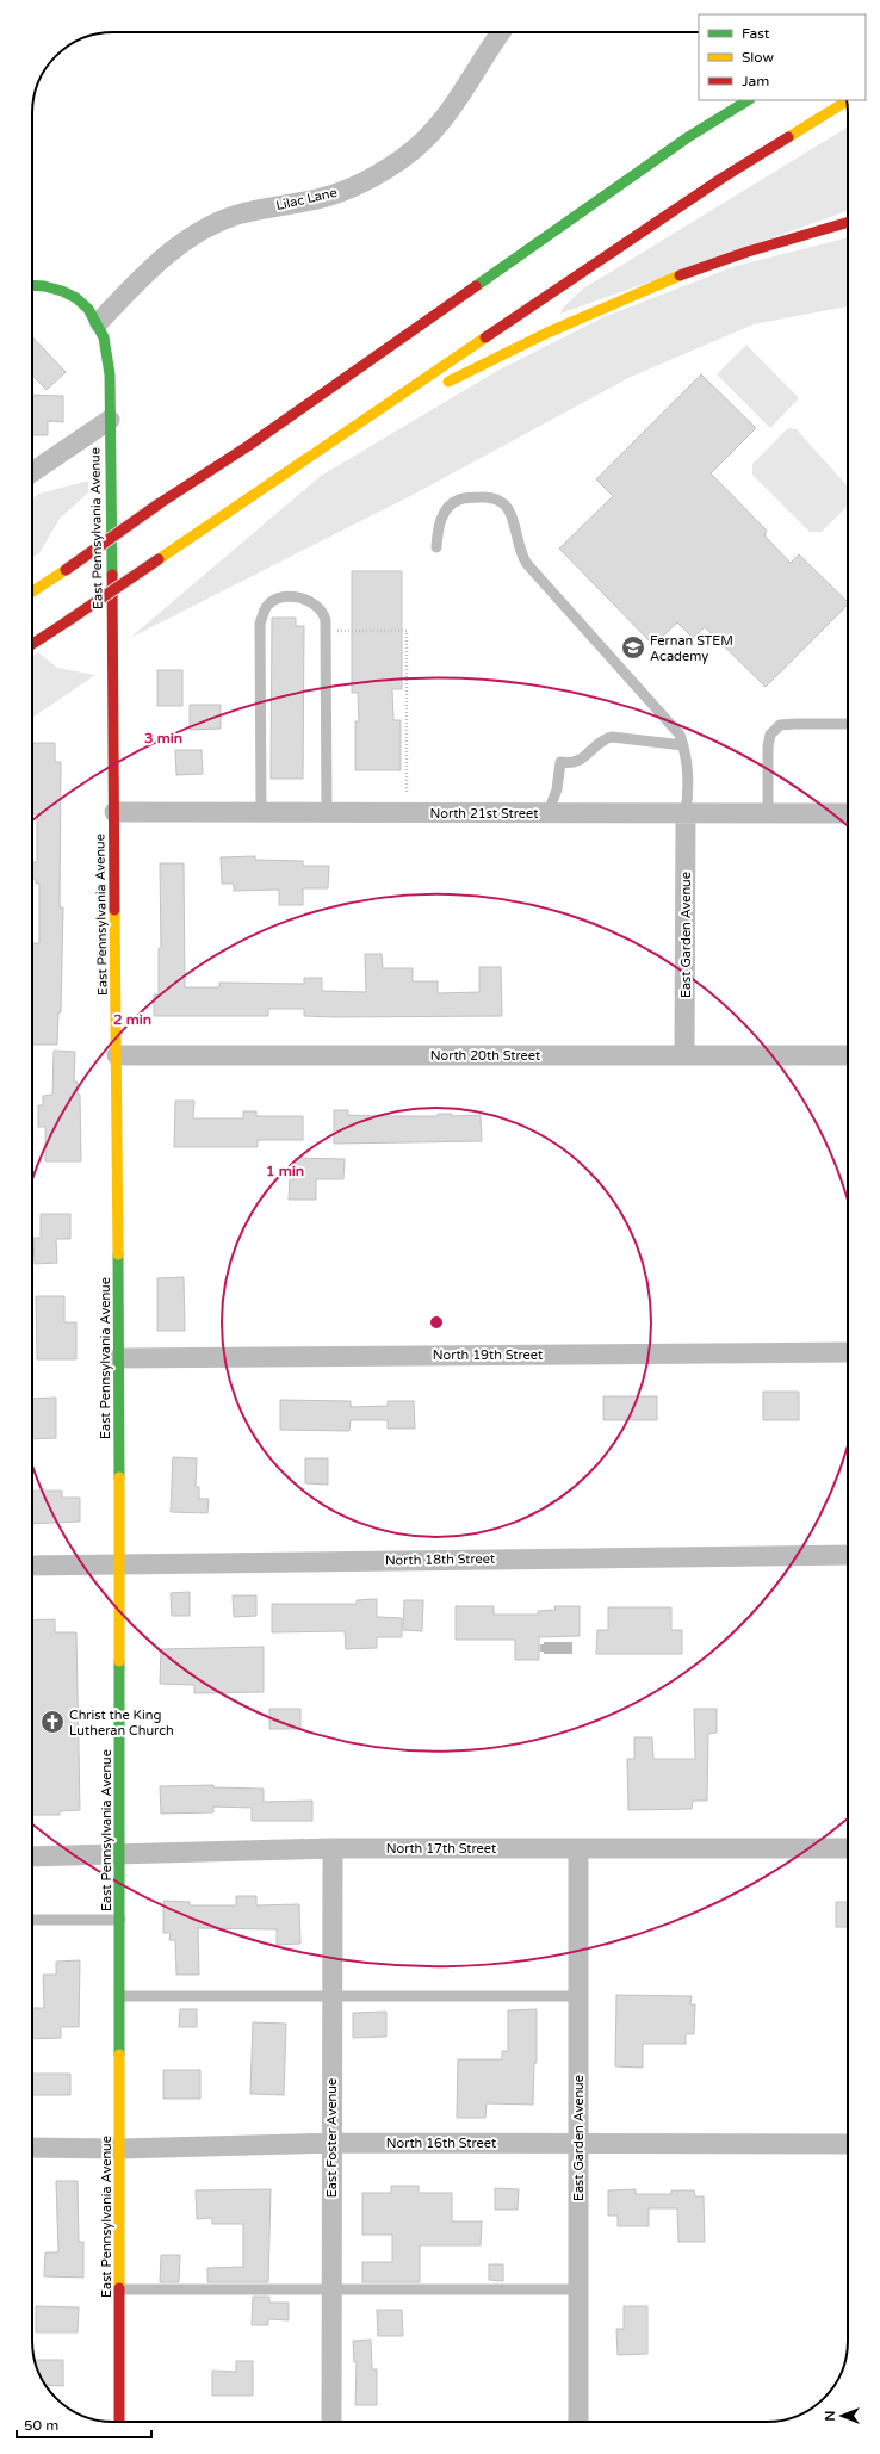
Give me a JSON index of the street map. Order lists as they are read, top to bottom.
{
  "streets": {
    "main road": ["East Pennsylvania Avenue"],
    "street": [
      "Lilac Lane",
      "North 21st Street",
      "East Garden Avenue",
      "North 20th Street",
      "North 19th Street",
      "North 18th Street",
      "North 17th Street",
      "East Foster Avenue",
      "North 16th Street"
    ]
  },
  "crossings": [
    ["Lilac Lane", "East Pennsylvania Avenue"],
    ["East Pennsylvania Avenue", "North 21st Street"],
    ["East Pennsylvania Avenue", "North 20th Street"],
    ["East Pennsylvania Avenue", "North 19th Street"],
    ["East Pennsylvania Avenue", "North 18th Street"],
    ["East Pennsylvania Avenue", "North 17th Street"],
    ["East Pennsylvania Avenue", "North 16th Street"],
    ["North 21st Street", "East Garden Avenue"],
    ["East Garden Avenue", "North 20th Street"],
    ["East Garden Avenue", "North 17th Street"],
    ["East Garden Avenue", "North 16th Street"],
    ["North 17th Street", "East Foster Avenue"],
    ["East Foster Avenue", "North 16th Street"]
  ],
  "places": {
    "school or university": ["Fernan STEM Academy"],
    "church": ["Christ the King Lutheran Church"]
  },
  "legend": ["Fast", "Slow", "Jam"],
  "scale_bar": "50 m",
  "north": "left",
  "rings": ["3 min", "2 min", "1 min"]
}
